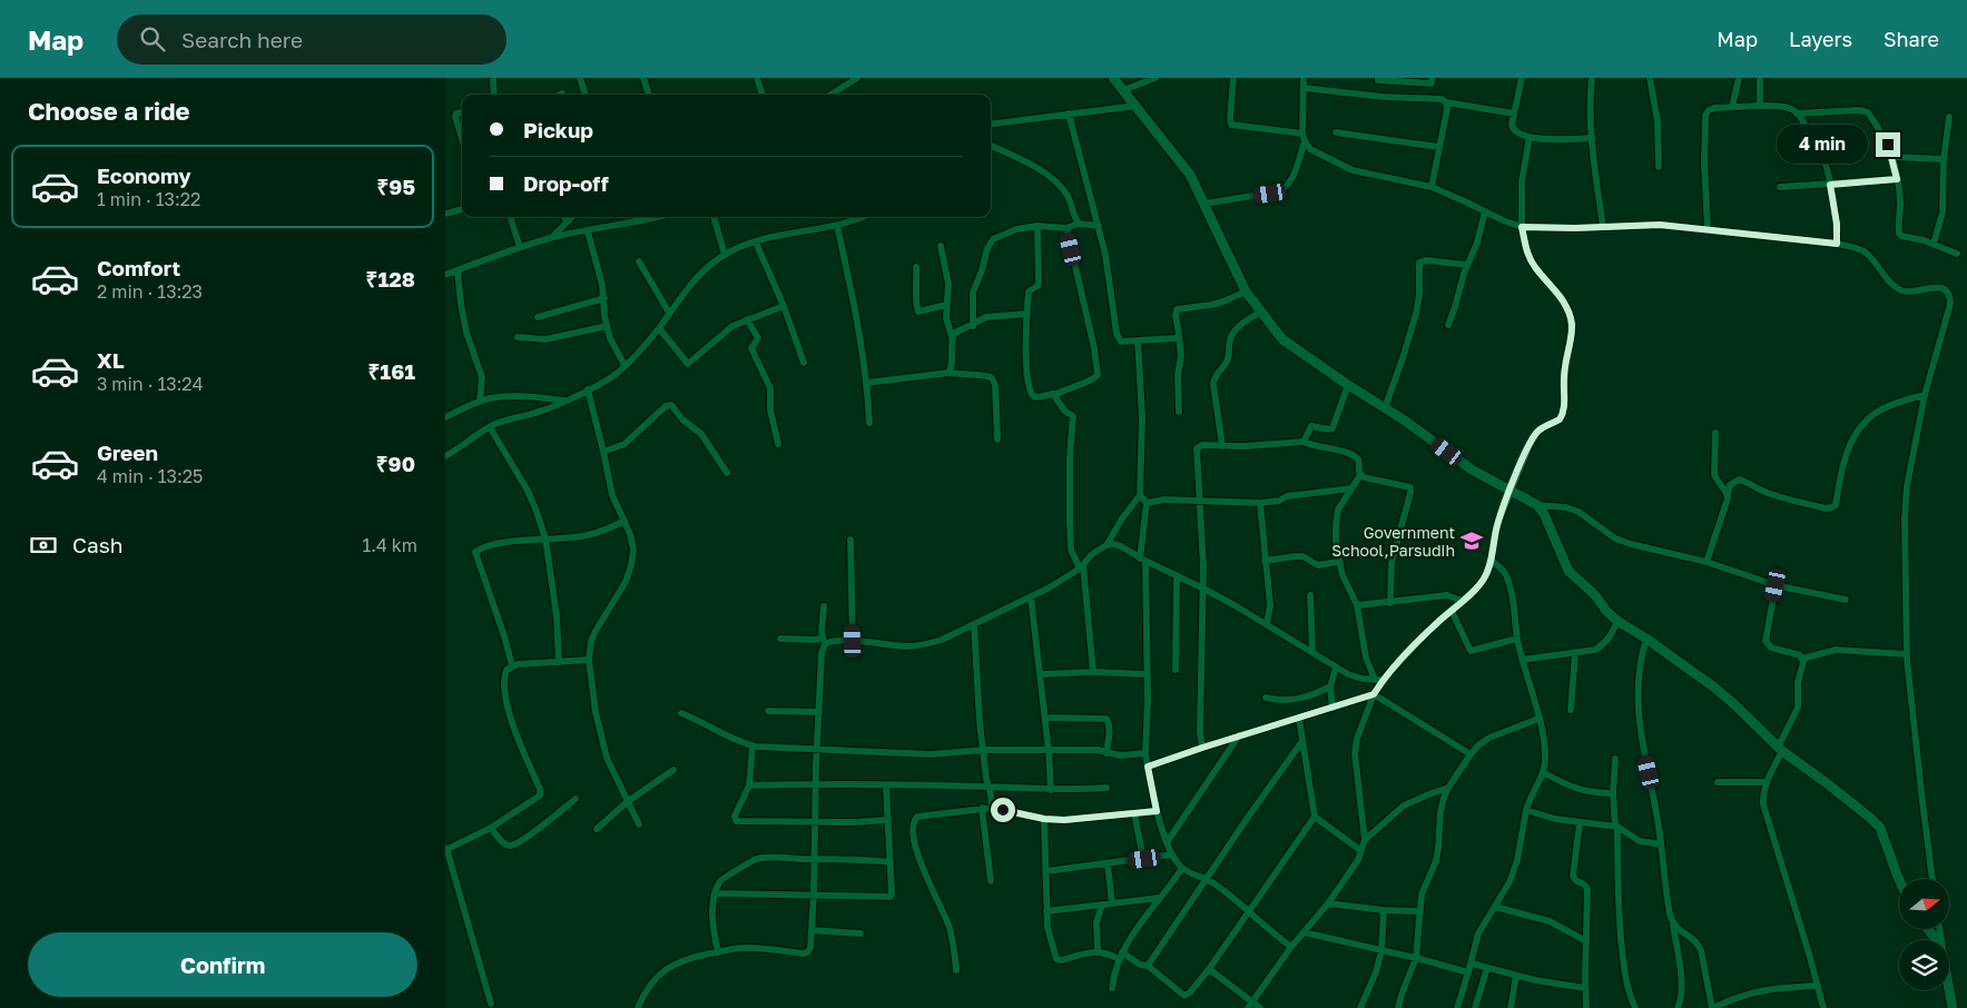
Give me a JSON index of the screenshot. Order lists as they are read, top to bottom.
{
  "places": {
    "school or university": ["Government School,Parsudih"]
  },
  "north": "right",
  "page": {
    "header": "Map",
    "search": "Search here",
    "nav": ["Map", "Layers", "Share"],
    "heading": "Choose a ride",
    "banner": ["Pickup", "Drop-off"],
    "bubble": "4 min",
    "list": [
      {
        "name": "Economy",
        "note": "1 min · 13:22",
        "value": "₹95"
      },
      {
        "name": "Comfort",
        "note": "2 min · 13:23",
        "value": "₹128"
      },
      {
        "name": "XL",
        "note": "3 min · 13:24",
        "value": "₹161"
      },
      {
        "name": "Green",
        "note": "4 min · 13:25",
        "value": "₹90"
      }
    ],
    "pay": ["Cash", "1.4 km"],
    "buttons": "Confirm"
  }
}
